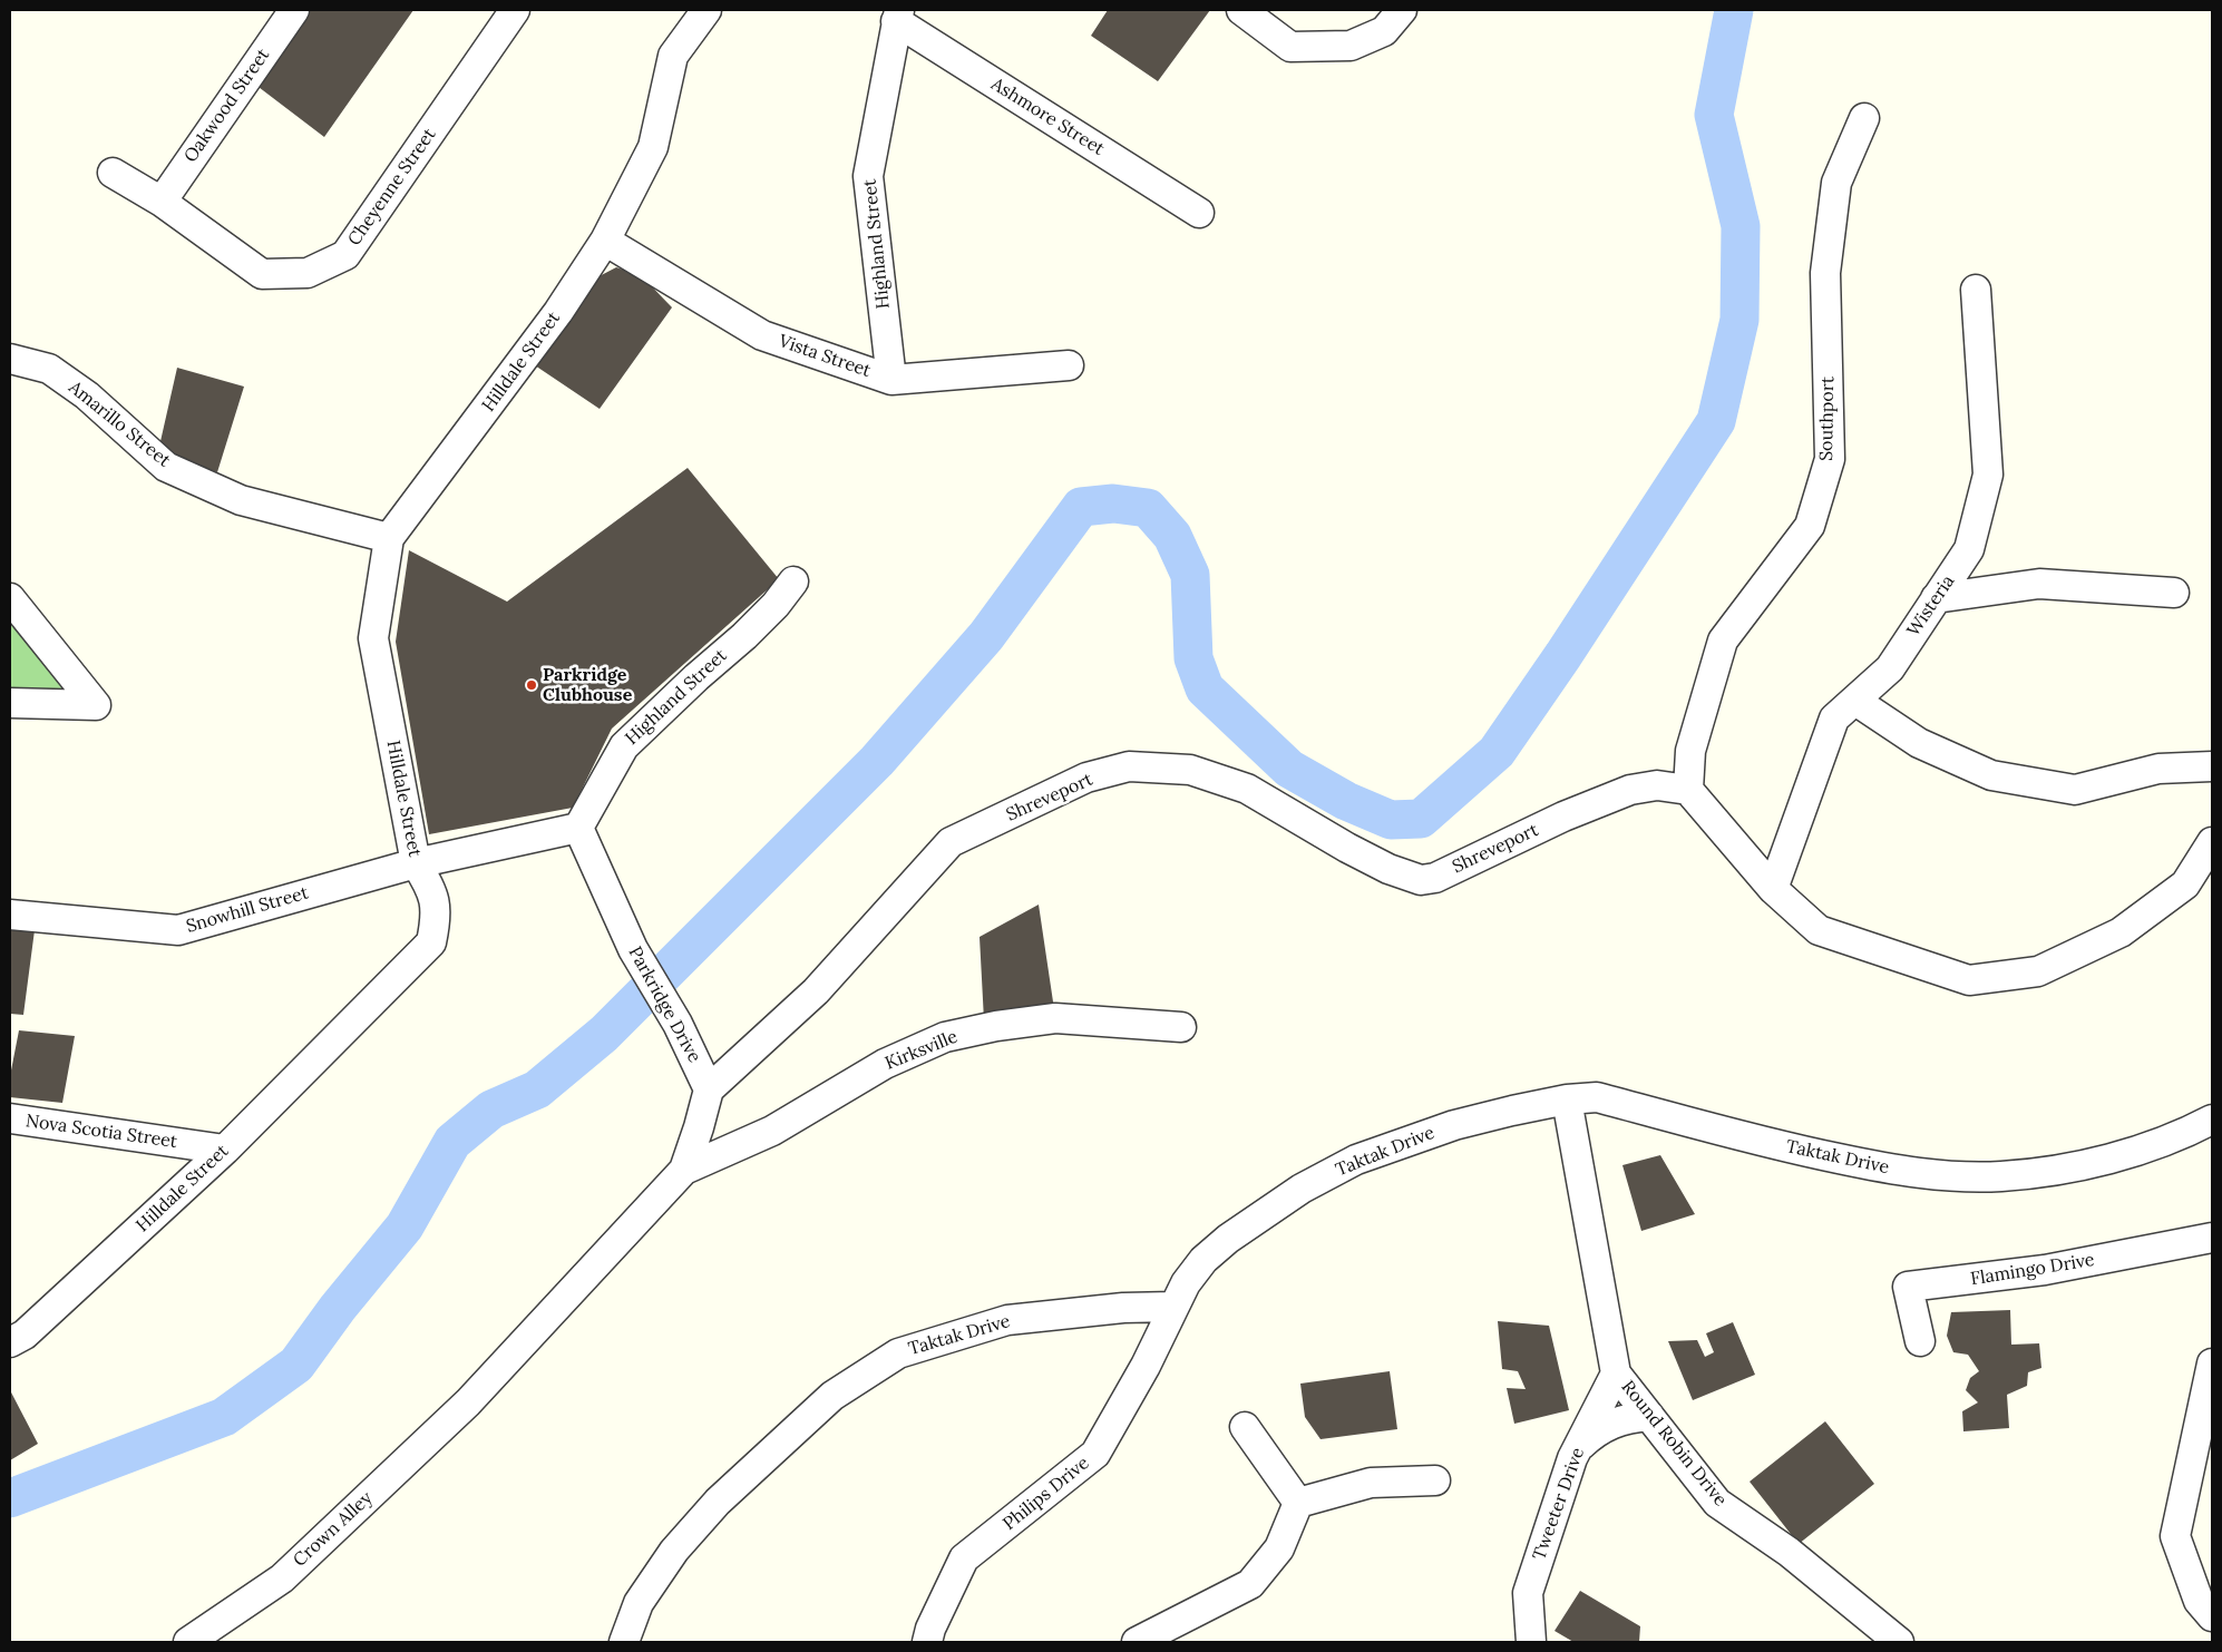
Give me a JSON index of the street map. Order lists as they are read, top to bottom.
{
  "streets": {
    "street": [
      "Oakwood Street",
      "Ashmore Street",
      "Cheyenne Street",
      "Highland Street",
      "Vista Street",
      "Hilldale Street",
      "Southport",
      "Amarillo Street",
      "Wisteria",
      "Shreveport",
      "Snowhill Street",
      "Parkridge Drive",
      "Kirksville",
      "Nova Scotia Street",
      "Taktak Drive",
      "Flamingo Drive",
      "Round Robin Drive",
      "Philips Drive",
      "Tweeter Drive",
      "Crown Alley"
    ]
  },
  "crossings": [
    ["Oakwood Street", "Cheyenne Street"],
    ["Ashmore Street", "Highland Street"],
    ["Highland Street", "Vista Street"],
    ["Highland Street", "Parkridge Drive"],
    ["Vista Street", "Hilldale Street"],
    ["Hilldale Street", "Amarillo Street"],
    ["Hilldale Street", "Snowhill Street"],
    ["Hilldale Street", "Nova Scotia Street"],
    ["Southport", "Shreveport"],
    ["Shreveport", "Parkridge Drive"],
    ["Kirksville", "Crown Alley"],
    ["Taktak Drive", "Round Robin Drive"],
    ["Taktak Drive", "Philips Drive"],
    ["Round Robin Drive", "Tweeter Drive"]
  ],
  "places": ["Parkridge Clubhouse"]
}
